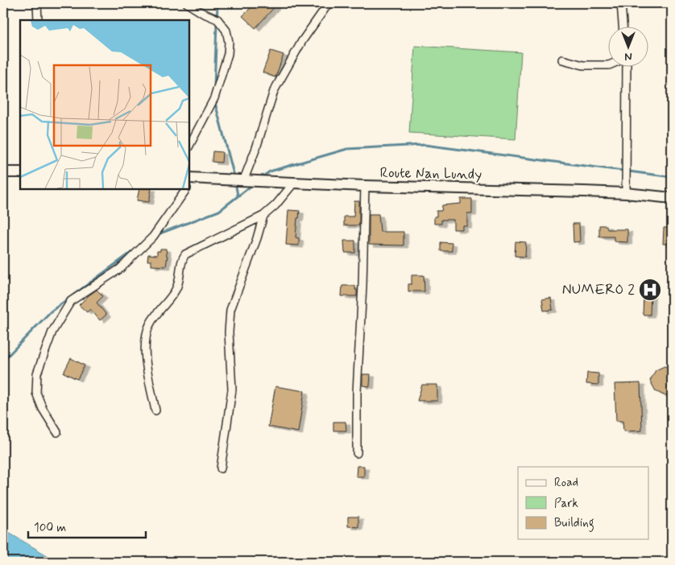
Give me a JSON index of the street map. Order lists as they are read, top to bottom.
{
  "streets": {
    "main road": ["Route Nan Lundy"]
  },
  "places": {
    "hospital": ["NUMERO 2"]
  },
  "legend": ["Road", "Park", "Building"],
  "scale_bar": "100 m",
  "north": "bottom"
}
